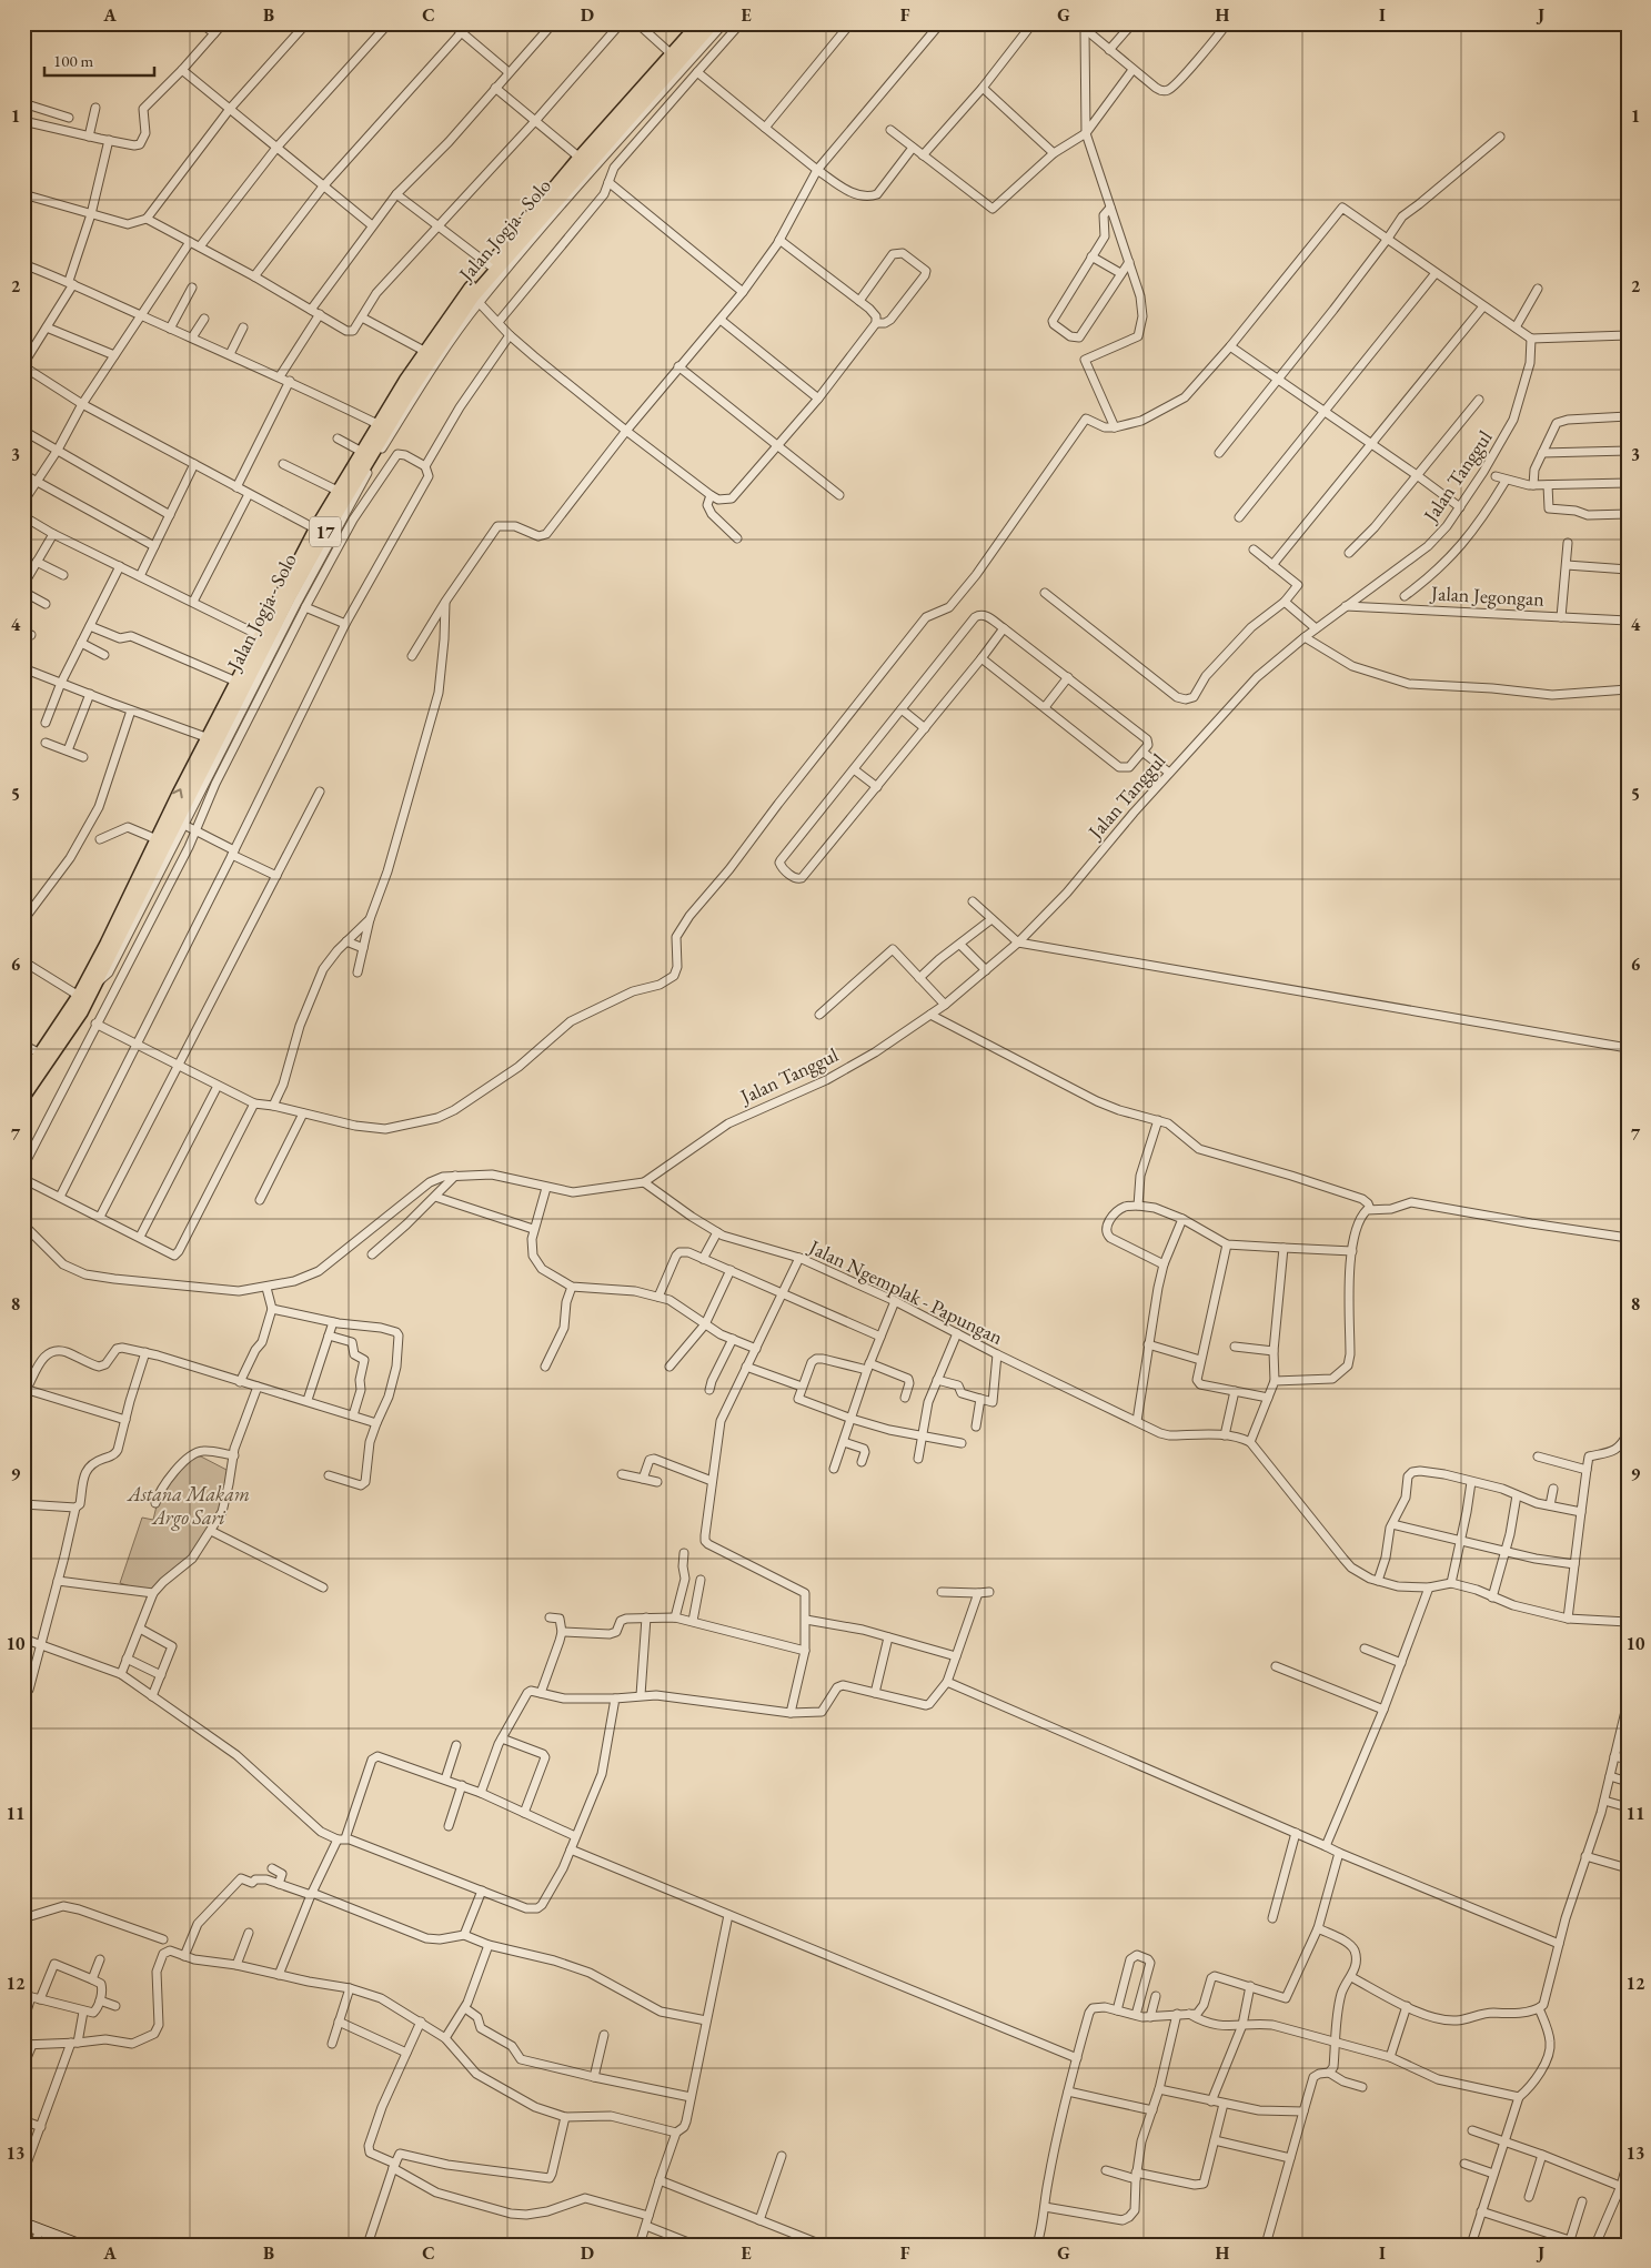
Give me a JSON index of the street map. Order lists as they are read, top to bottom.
{
  "streets": {
    "highway": ["Jalan Jogja - Solo", "17"],
    "street": ["Jalan Tanggul", "Jalan Jegongan", "Jalan Ngemplak - Papungan"]
  },
  "crossings": [
    ["Jalan Tanggul", "Jalan Jegongan"],
    ["Jalan Tanggul", "Jalan Ngemplak - Papungan"]
  ],
  "parks": ["Astana Makam Argo Sari"],
  "scale_bar": "100 m",
  "grid": {
    "columns": [
      "A",
      "B",
      "C",
      "D",
      "E",
      "F",
      "G",
      "H",
      "I",
      "J"
    ],
    "rows": [
      "1",
      "2",
      "3",
      "4",
      "5",
      "6",
      "7",
      "8",
      "9",
      "10",
      "11",
      "12",
      "13"
    ]
  }
}
